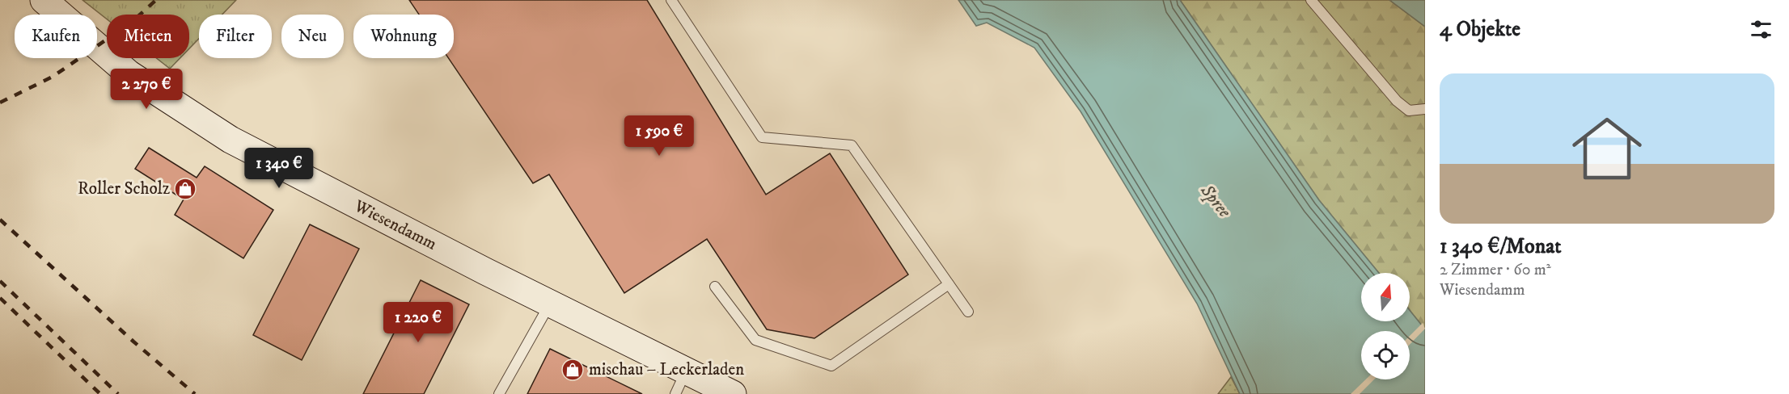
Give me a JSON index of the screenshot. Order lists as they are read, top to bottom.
{
  "streets": {
    "street": ["Wiesendamm"]
  },
  "water": ["Spree"],
  "places": {
    "shop": ["Roller Scholz", "mischau – Leckerladen"]
  },
  "north": "top",
  "page": {
    "heading": "4 Objekte",
    "chip": [
      "Kaufen",
      "Mieten",
      "Filter",
      "Neu",
      "Wohnung"
    ],
    "list": [
      {
        "name": "1 340 €/Monat",
        "note": "2 Zimmer · 60 m² · Wiesendamm"
      }
    ],
    "price": [
      "2 270 €",
      "1 590 €",
      "1 340 €",
      "1 220 €"
    ]
  }
}
